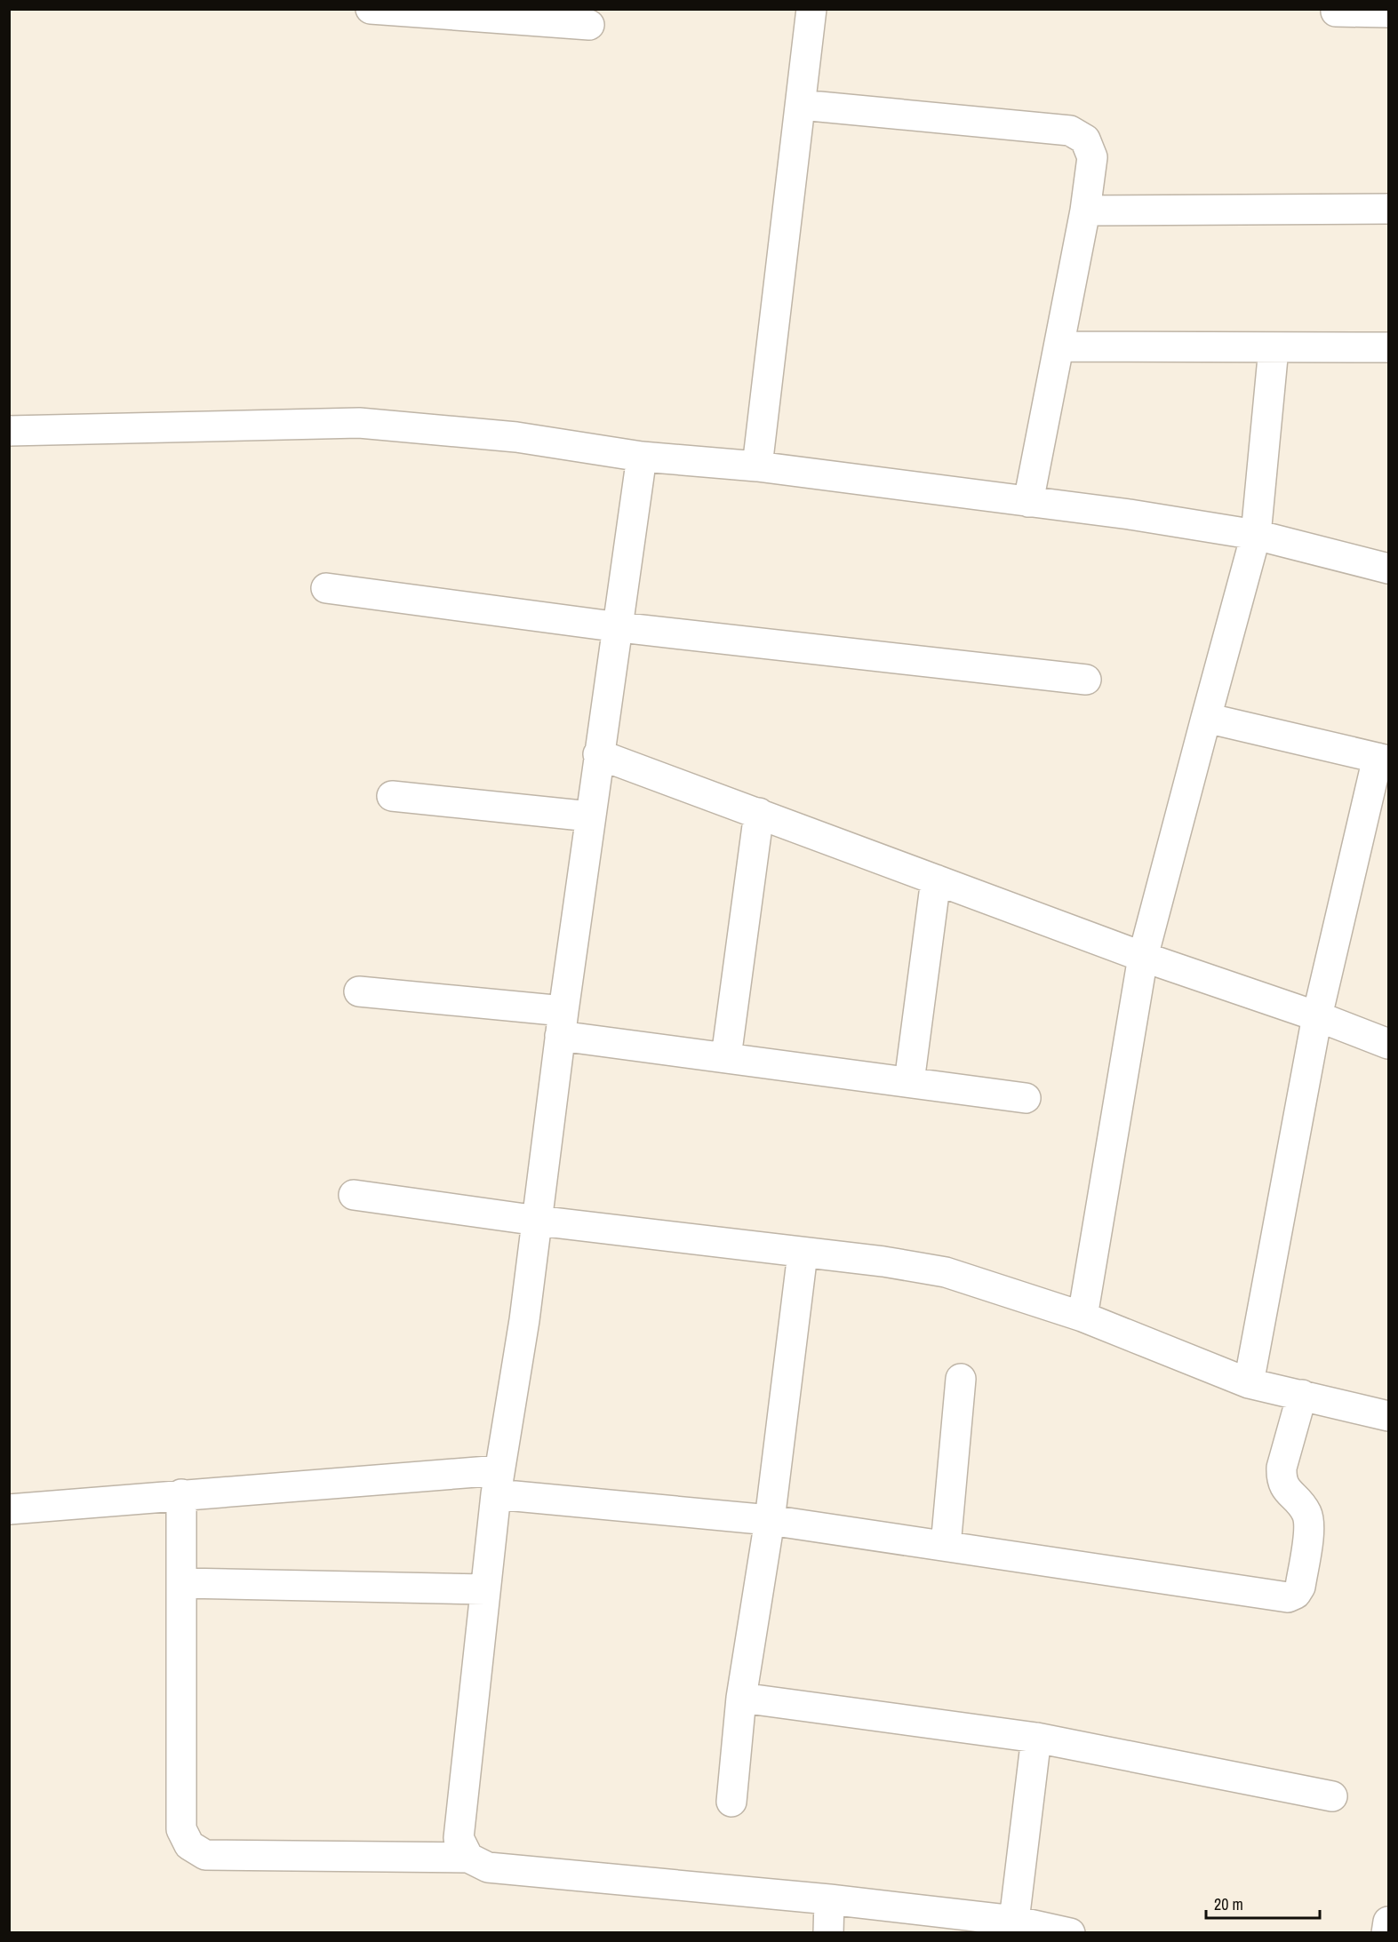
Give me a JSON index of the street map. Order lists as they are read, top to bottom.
{
  "scale_bar": "20 m"
}
